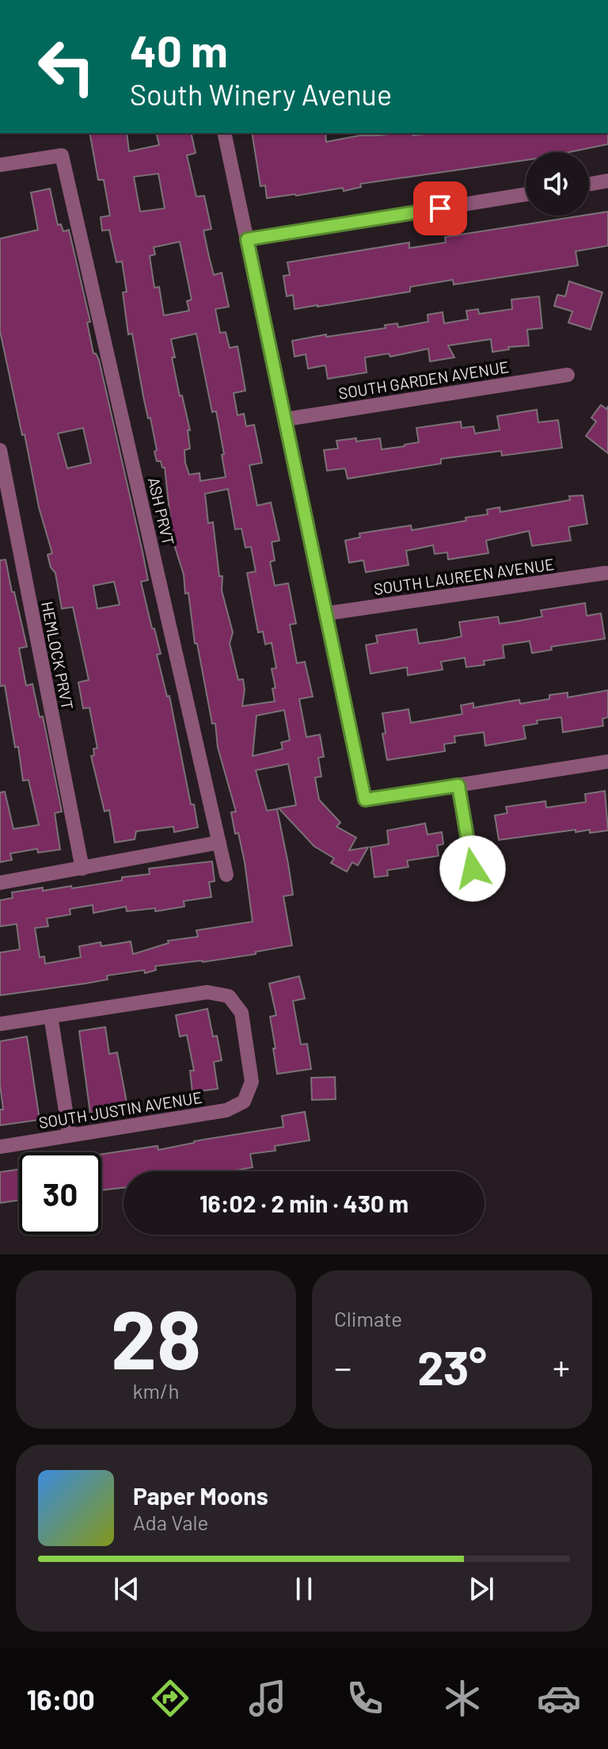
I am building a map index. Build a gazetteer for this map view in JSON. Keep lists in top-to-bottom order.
{
  "streets": {
    "street": [
      "SOUTH GARDEN AVENUE",
      "ASH PRVT",
      "SOUTH LAUREEN AVENUE",
      "HEMLOCK PRVT",
      "SOUTH JUSTIN AVENUE"
    ]
  },
  "page": {
    "turn": ["40 m", "South Winery Avenue"],
    "limit": "30",
    "trip": "16:02 · 2 min · 430 m",
    "tile": [
      ["28", "km/h"],
      "Climate"
    ],
    "heat": ["−", "23°", "+"],
    "song": ["Paper Moons", "Ada Vale"],
    "tabs": "16:00"
  }
}
